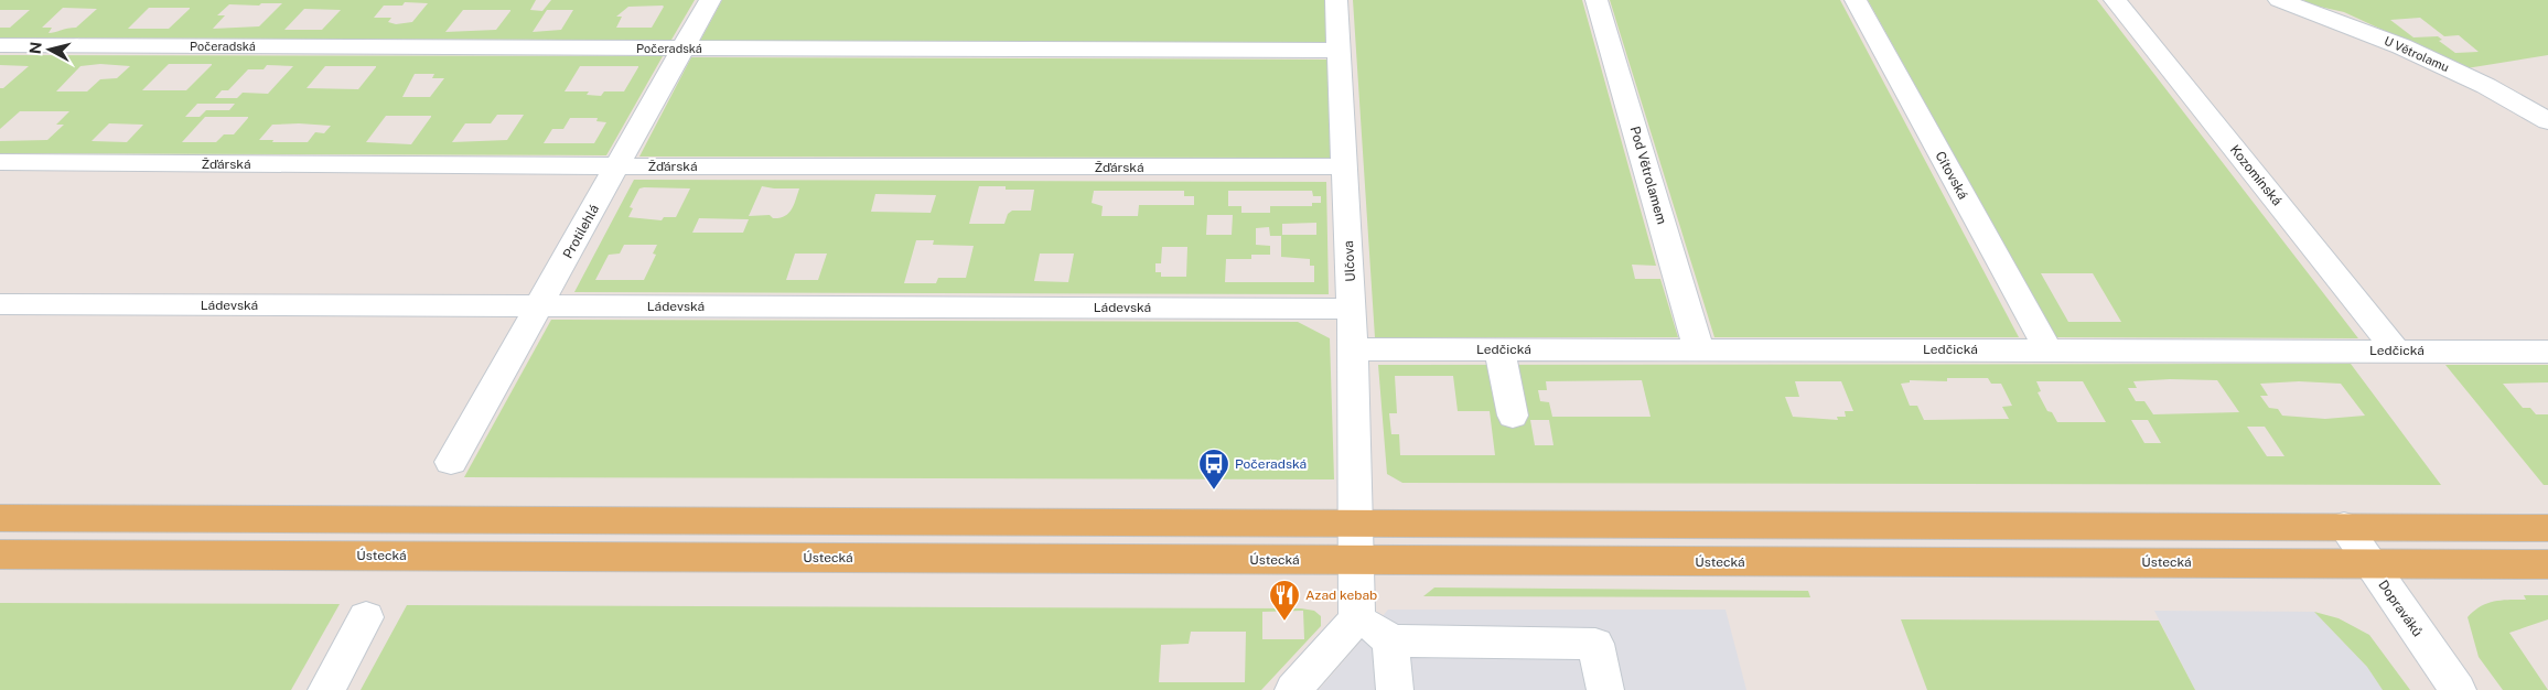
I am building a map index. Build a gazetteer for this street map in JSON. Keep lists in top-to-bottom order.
{
  "streets": {
    "main road": ["Ústecká"],
    "street": [
      "Počeradská",
      "U Větrolamu",
      "Žďárská",
      "Pod Větrolamem",
      "Cítovská",
      "Kozomínská",
      "Protilehlá",
      "Ulčova",
      "Ládevská",
      "Ledčická",
      "Dopraváků"
    ]
  },
  "crossings": [
    ["Počeradská", "Protilehlá"],
    ["Počeradská", "Ulčova"],
    ["Žďárská", "Protilehlá"],
    ["Žďárská", "Ulčova"],
    ["Pod Větrolamem", "Ledčická"],
    ["Cítovská", "Ledčická"],
    ["Kozomínská", "Ledčická"],
    ["Protilehlá", "Ládevská"],
    ["Ulčova", "Ládevská"],
    ["Ulčova", "Ledčická"],
    ["Ulčova", "Ústecká"],
    ["Ústecká", "Dopraváků"]
  ],
  "places": {
    "bus stop": ["Počeradská"],
    "restaurant": ["Azad kebab"]
  },
  "north": "left"
}
